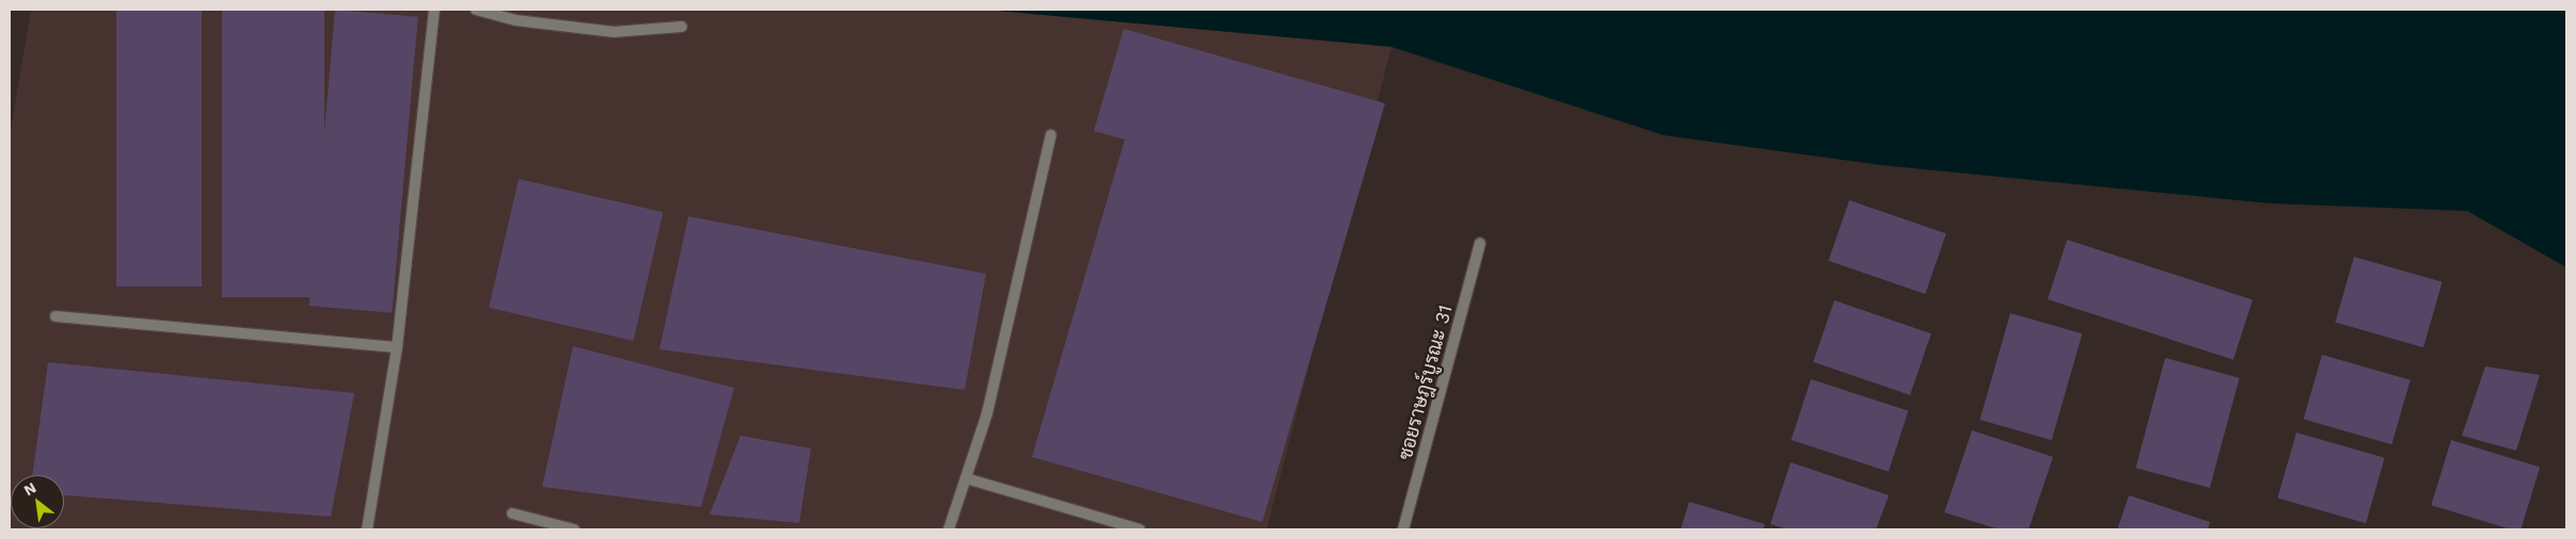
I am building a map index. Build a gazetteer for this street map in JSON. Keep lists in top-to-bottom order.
{
  "streets": {
    "street": ["ซอยราษฎร์บูรณะ 31"]
  },
  "north": "top left"
}
